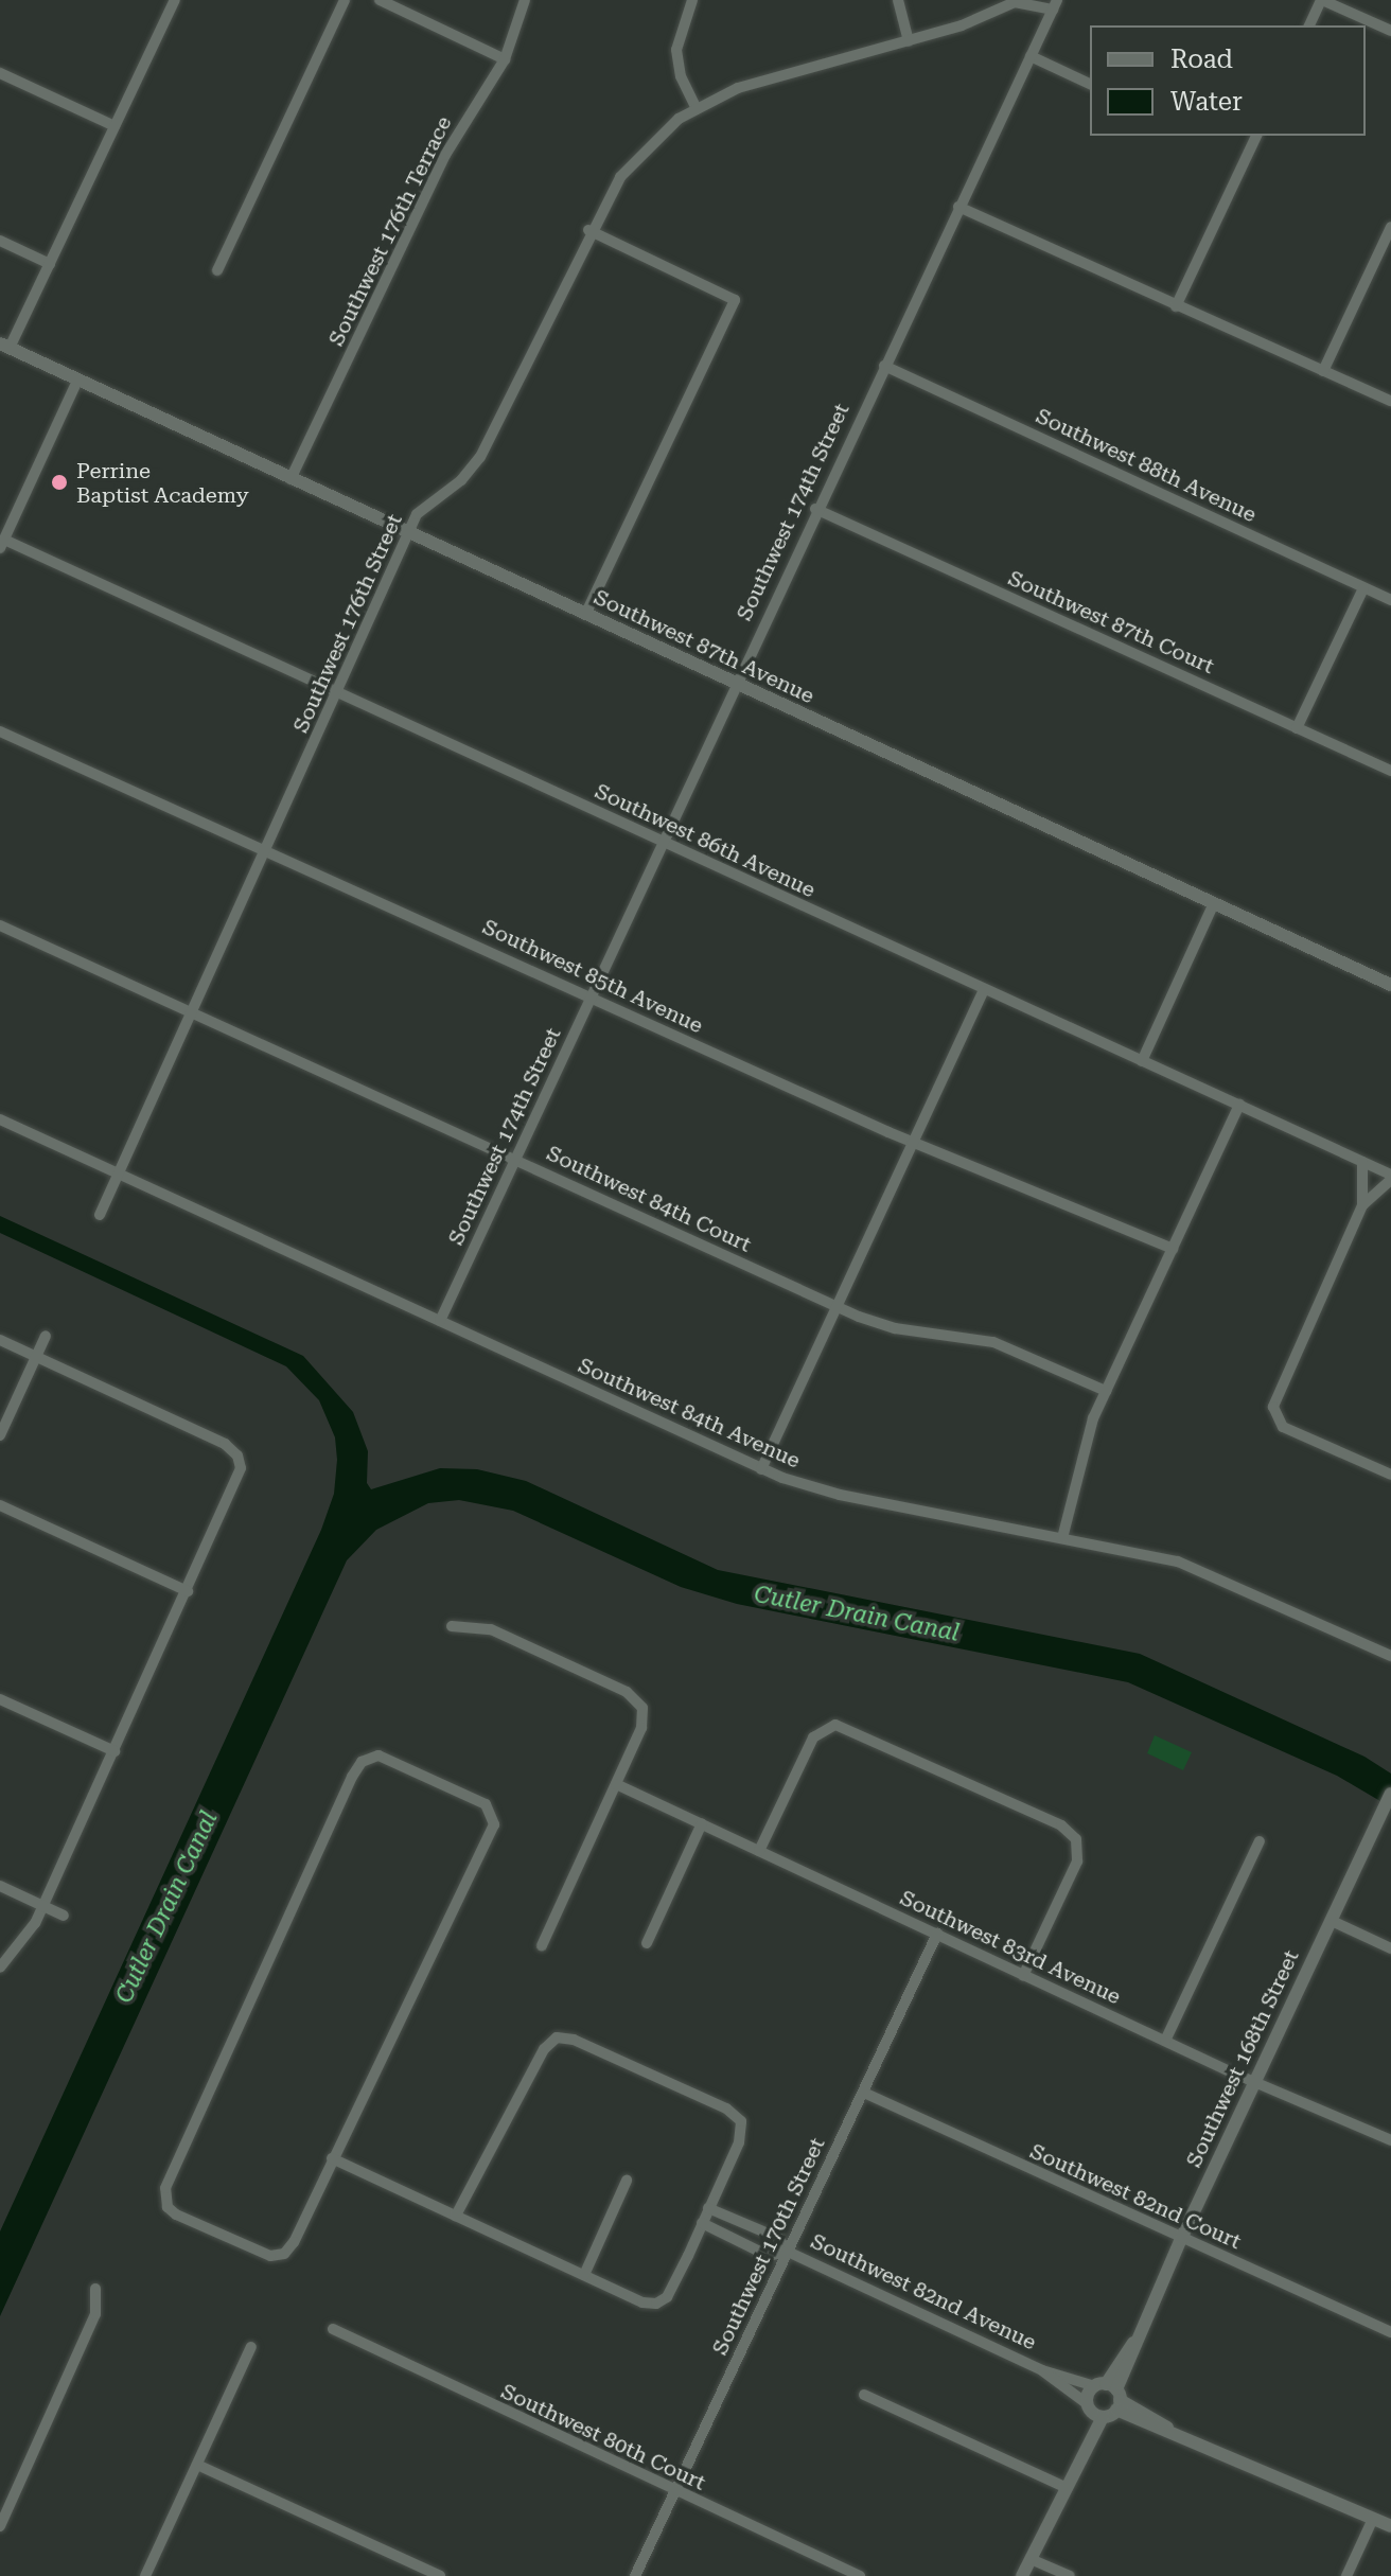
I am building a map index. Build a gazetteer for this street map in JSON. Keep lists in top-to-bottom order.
{
  "streets": {
    "street": [
      "Southwest 176th Terrace",
      "Southwest 88th Avenue",
      "Southwest 174th Street",
      "Southwest 87th Court",
      "Southwest 176th Street",
      "Southwest 87th Avenue",
      "Southwest 86th Avenue",
      "Southwest 85th Avenue",
      "Southwest 84th Court",
      "Southwest 84th Avenue",
      "Southwest 83rd Avenue",
      "Southwest 168th Street",
      "Southwest 82nd Court",
      "Southwest 170th Street",
      "Southwest 82nd Avenue",
      "Southwest 80th Court"
    ]
  },
  "crossings": [
    ["Southwest 176th Terrace", "Southwest 87th Avenue"],
    ["Southwest 88th Avenue", "Southwest 174th Street"],
    ["Southwest 174th Street", "Southwest 87th Court"],
    ["Southwest 174th Street", "Southwest 87th Avenue"],
    ["Southwest 174th Street", "Southwest 86th Avenue"],
    ["Southwest 174th Street", "Southwest 85th Avenue"],
    ["Southwest 174th Street", "Southwest 84th Court"],
    ["Southwest 174th Street", "Southwest 84th Avenue"],
    ["Southwest 176th Street", "Southwest 87th Avenue"],
    ["Southwest 176th Street", "Southwest 86th Avenue"],
    ["Southwest 176th Street", "Southwest 85th Avenue"],
    ["Southwest 176th Street", "Southwest 84th Court"],
    ["Southwest 176th Street", "Southwest 84th Avenue"],
    ["Southwest 83rd Avenue", "Southwest 168th Street"],
    ["Southwest 83rd Avenue", "Southwest 170th Street"],
    ["Southwest 168th Street", "Southwest 82nd Court"],
    ["Southwest 168th Street", "Southwest 82nd Avenue"],
    ["Southwest 82nd Court", "Southwest 170th Street"],
    ["Southwest 170th Street", "Southwest 82nd Avenue"],
    ["Southwest 170th Street", "Southwest 80th Court"]
  ],
  "water": ["Cutler Drain Canal"],
  "places": ["Perrine Baptist Academy"],
  "legend": ["Road", "Water"]
}
